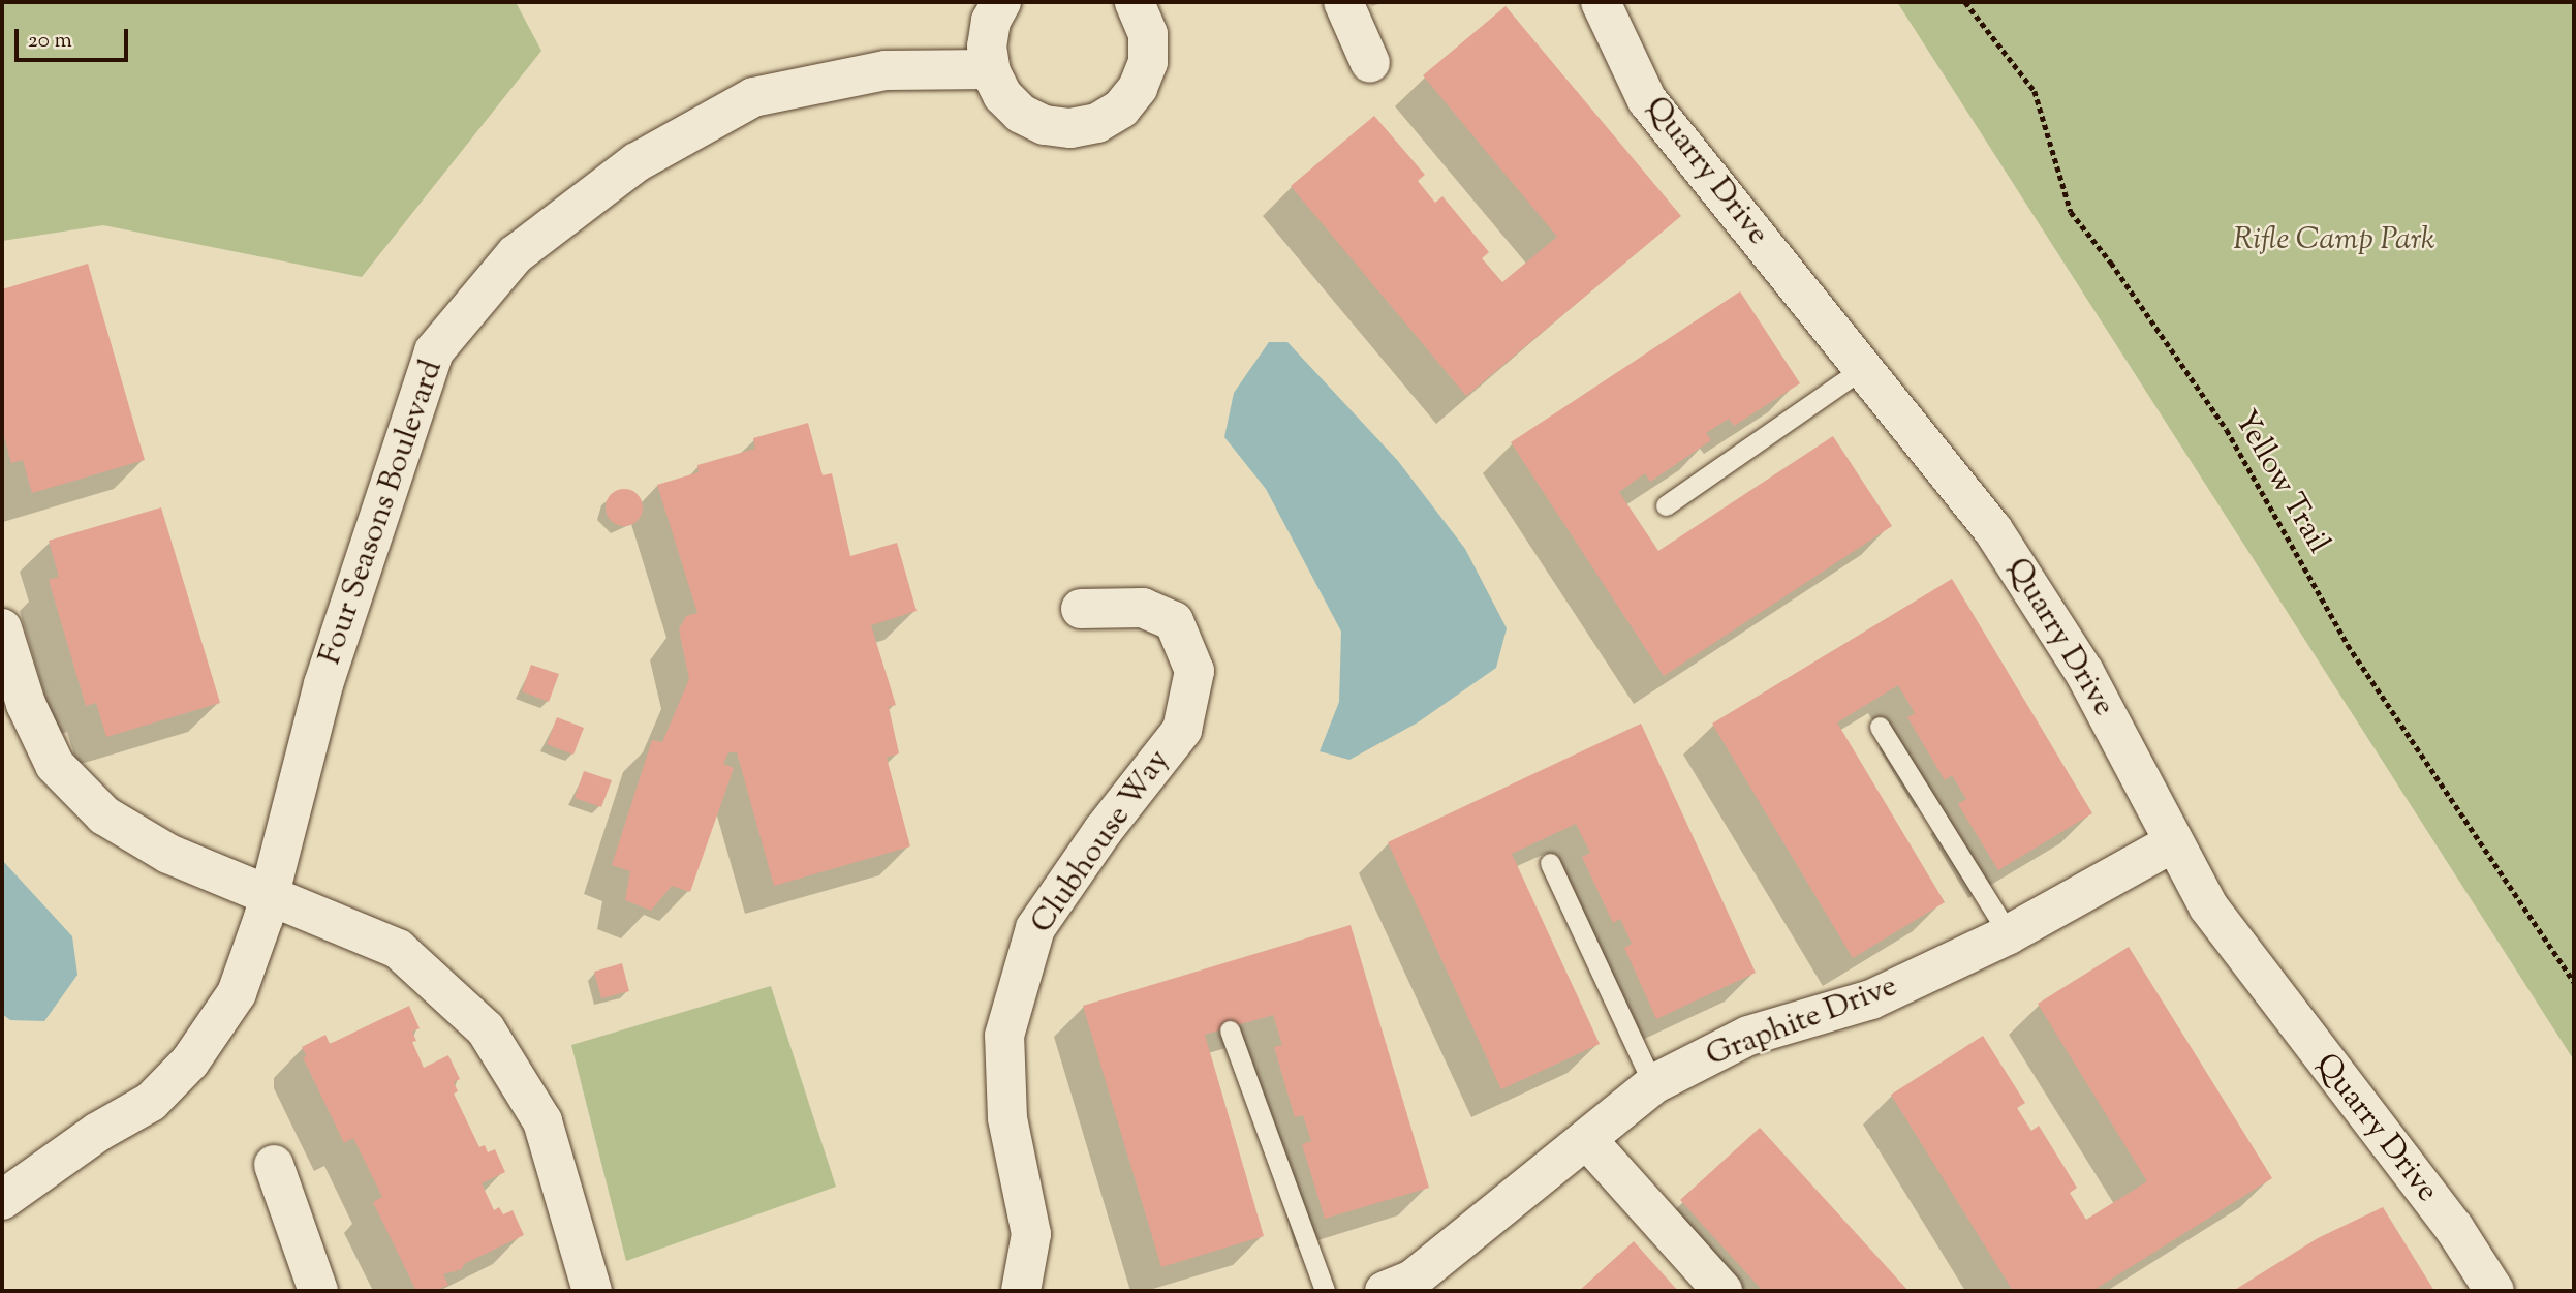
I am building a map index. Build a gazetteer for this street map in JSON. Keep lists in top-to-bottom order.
{
  "streets": {
    "street": [
      "Quarry Drive",
      "Four Seasons Boulevard",
      "Clubhouse Way",
      "Graphite Drive"
    ],
    "path": ["Yellow Trail"]
  },
  "crossings": [
    ["Quarry Drive", "Graphite Drive"]
  ],
  "parks": ["Rifle Camp Park"],
  "scale_bar": "20 m"
}
